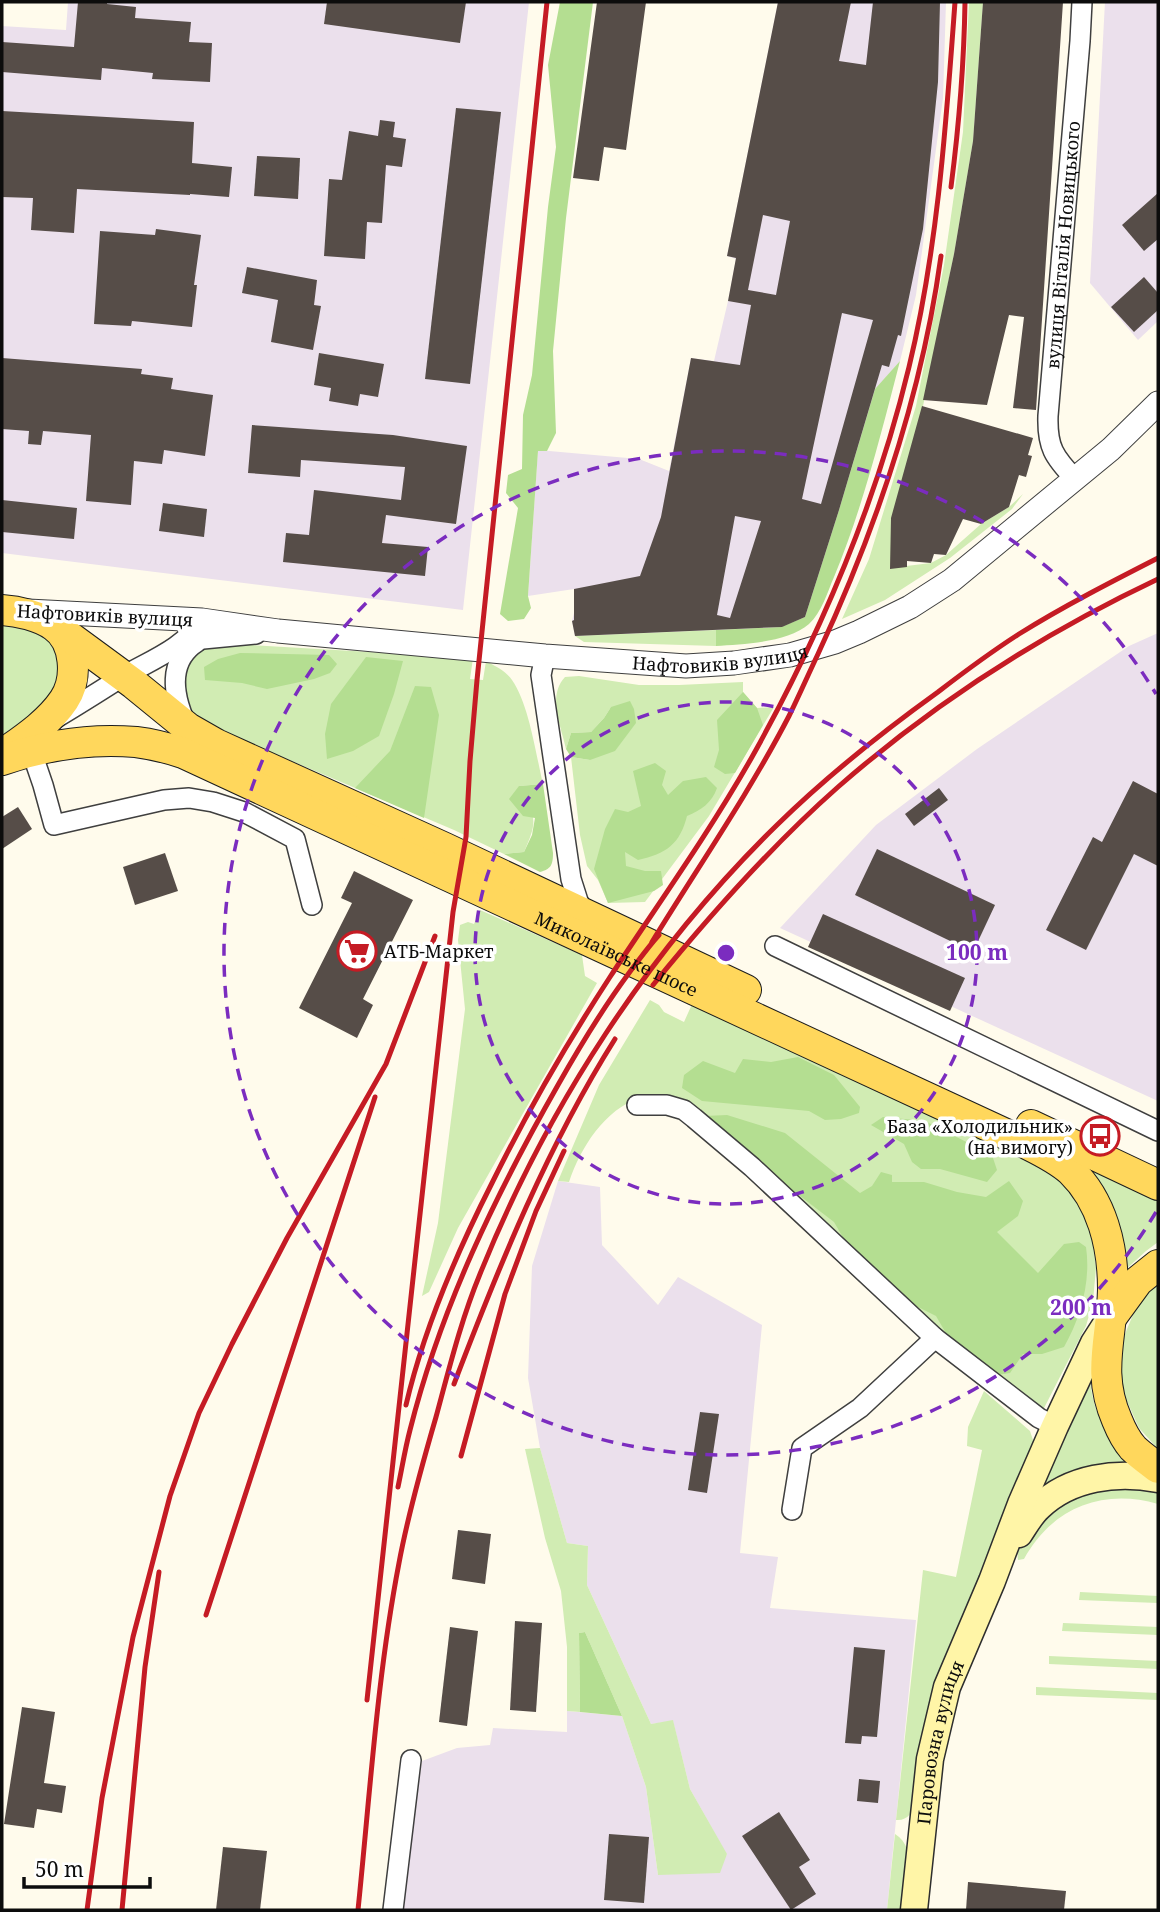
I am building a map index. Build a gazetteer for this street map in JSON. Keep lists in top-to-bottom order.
{
  "streets": {
    "main road": ["Миколаївське шосе", "Паровозна вулиця"],
    "street": ["вулиця Віталія Новицького", "Нафтовиків вулиця"]
  },
  "crossings": [
    ["вулиця Віталія Новицького", "Нафтовиків вулиця"],
    ["Нафтовиків вулиця", "Миколаївське шосе"],
    ["Миколаївське шосе", "Паровозна вулиця"]
  ],
  "places": {
    "supermarket": ["АТБ-Маркет"],
    "bus stop": ["База «Холодильник» (на вимогу)"]
  },
  "scale_bar": "50 m",
  "rings": ["100 m", "200 m"]
}
